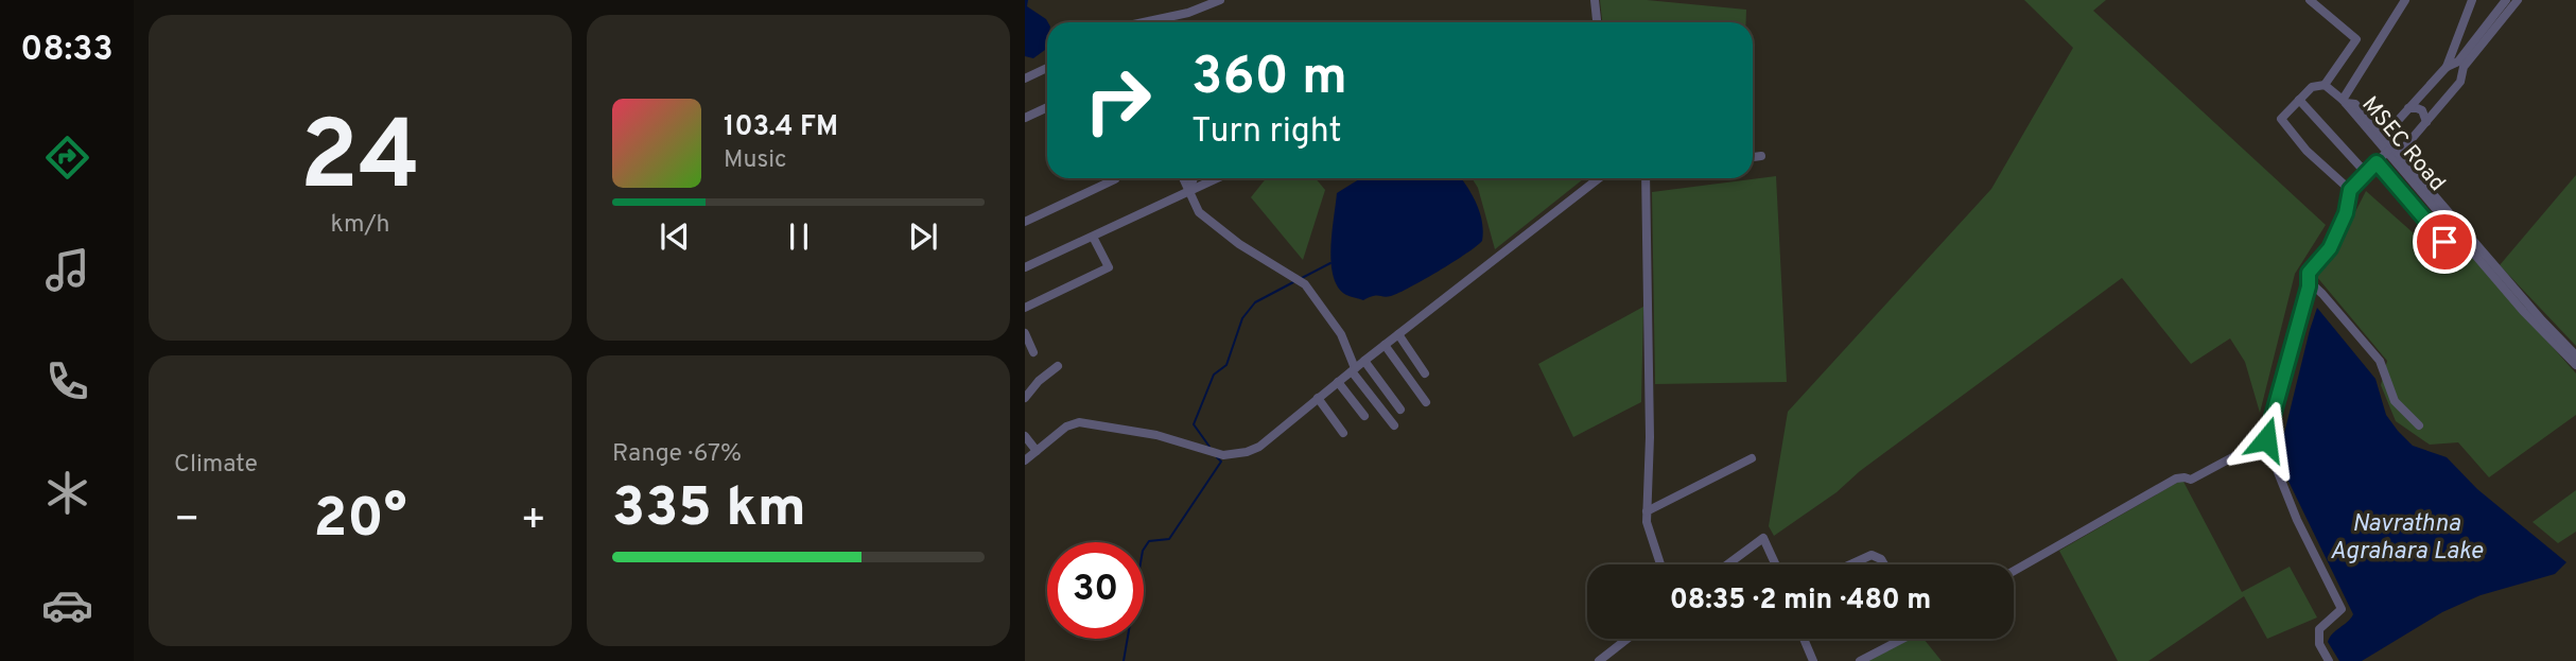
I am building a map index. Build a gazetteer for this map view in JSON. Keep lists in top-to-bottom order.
{
  "streets": {
    "street": ["MSEC Road"]
  },
  "water": ["Navrathna Agrahara Lake"],
  "page": {
    "tabs": "08:33",
    "tile": [
      ["24", "km/h"],
      "Climate",
      ["Range · 67%", "335 km"]
    ],
    "turn": ["360 m", "Turn right"],
    "song": ["103.4 FM", "Music"],
    "heat": ["−", "20°", "+"],
    "limit": "30",
    "trip": "08:35 · 2 min · 480 m"
  }
}
